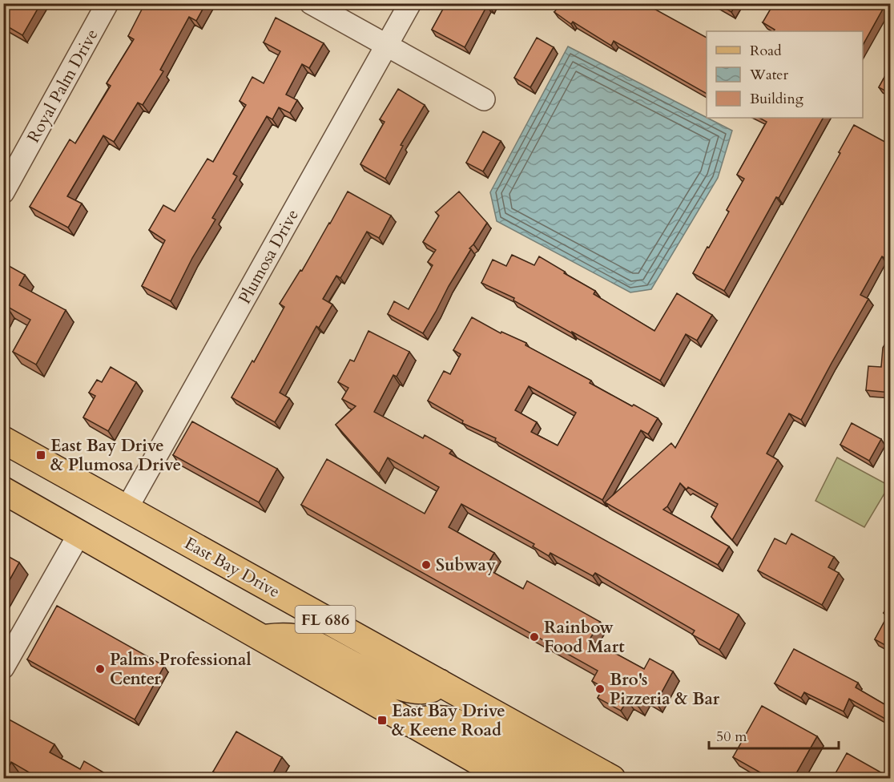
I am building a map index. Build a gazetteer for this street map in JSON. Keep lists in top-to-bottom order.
{
  "streets": {
    "main road": ["East Bay Drive", "FL 686"],
    "street": ["Royal Palm Drive", "Plumosa Drive"]
  },
  "crossings": [
    ["Plumosa Drive", "East Bay Drive"]
  ],
  "places": {
    "transit": ["East Bay Drive & Plumosa Drive", "East Bay Drive & Keene Road"],
    "other": [
      "Subway",
      "Rainbow Food Mart",
      "Palms Professional Center",
      "Bro's Pizzeria & Bar"
    ]
  },
  "legend": ["Road", "Water", "Building"],
  "scale_bar": "50 m"
}
